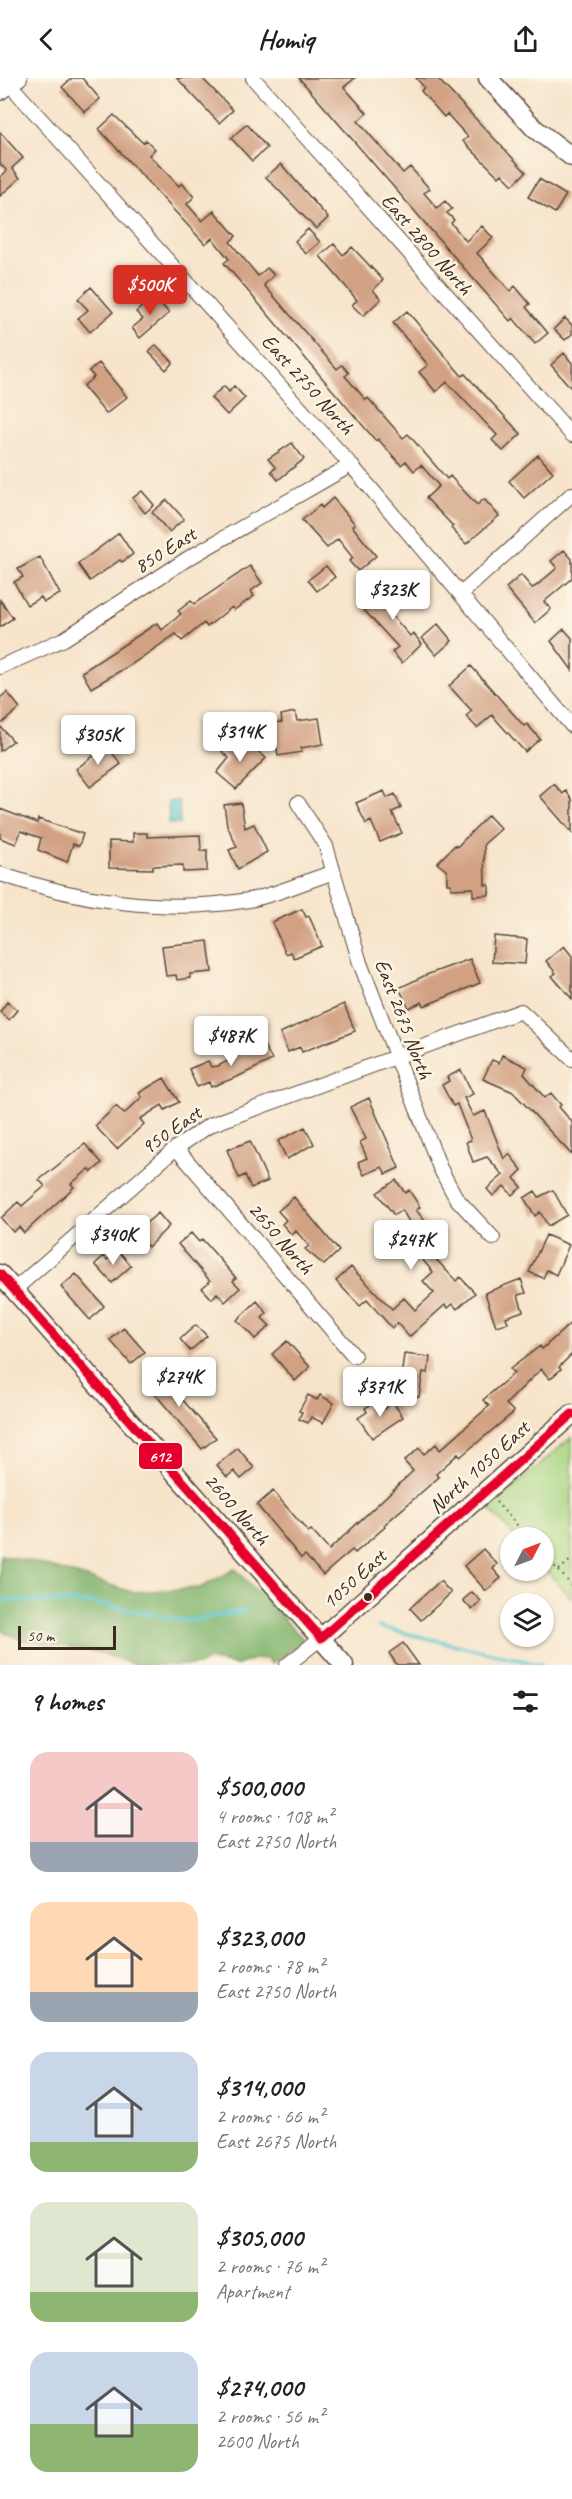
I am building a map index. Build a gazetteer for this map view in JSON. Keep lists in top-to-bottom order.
{
  "streets": {
    "main road": ["North 1050 East", "2600 North", "1050 East"],
    "street": [
      "East 2800 North",
      "East 2750 North",
      "850 East",
      "East 2675 North",
      "950 East",
      "2650 North"
    ]
  },
  "crossings": [
    ["East 2750 North", "850 East"],
    ["East 2675 North", "950 East"],
    ["950 East", "2650 North"],
    ["950 East", "2600 North"],
    ["North 1050 East", "1050 East"],
    ["2600 North", "1050 East"]
  ],
  "lines": ["transit line 612"],
  "scale_bar": "50 m",
  "north": "top right",
  "page": {
    "header": "Homiq",
    "price": [
      "$500K",
      "$323K",
      "$314K",
      "$305K",
      "$487K",
      "$340K",
      "$247K",
      "$274K",
      "$371K"
    ],
    "scale": "50 m",
    "heading": "9 homes",
    "list": [
      {
        "name": "$500,000",
        "note": "4 rooms · 108 m² · East 2750 North"
      },
      {
        "name": "$323,000",
        "note": "2 rooms · 78 m² · East 2750 North"
      },
      {
        "name": "$314,000",
        "note": "2 rooms · 66 m² · East 2675 North"
      },
      {
        "name": "$305,000",
        "note": "2 rooms · 76 m² · Apartment"
      },
      {
        "name": "$274,000",
        "note": "2 rooms · 56 m² · 2600 North"
      }
    ]
  }
}
